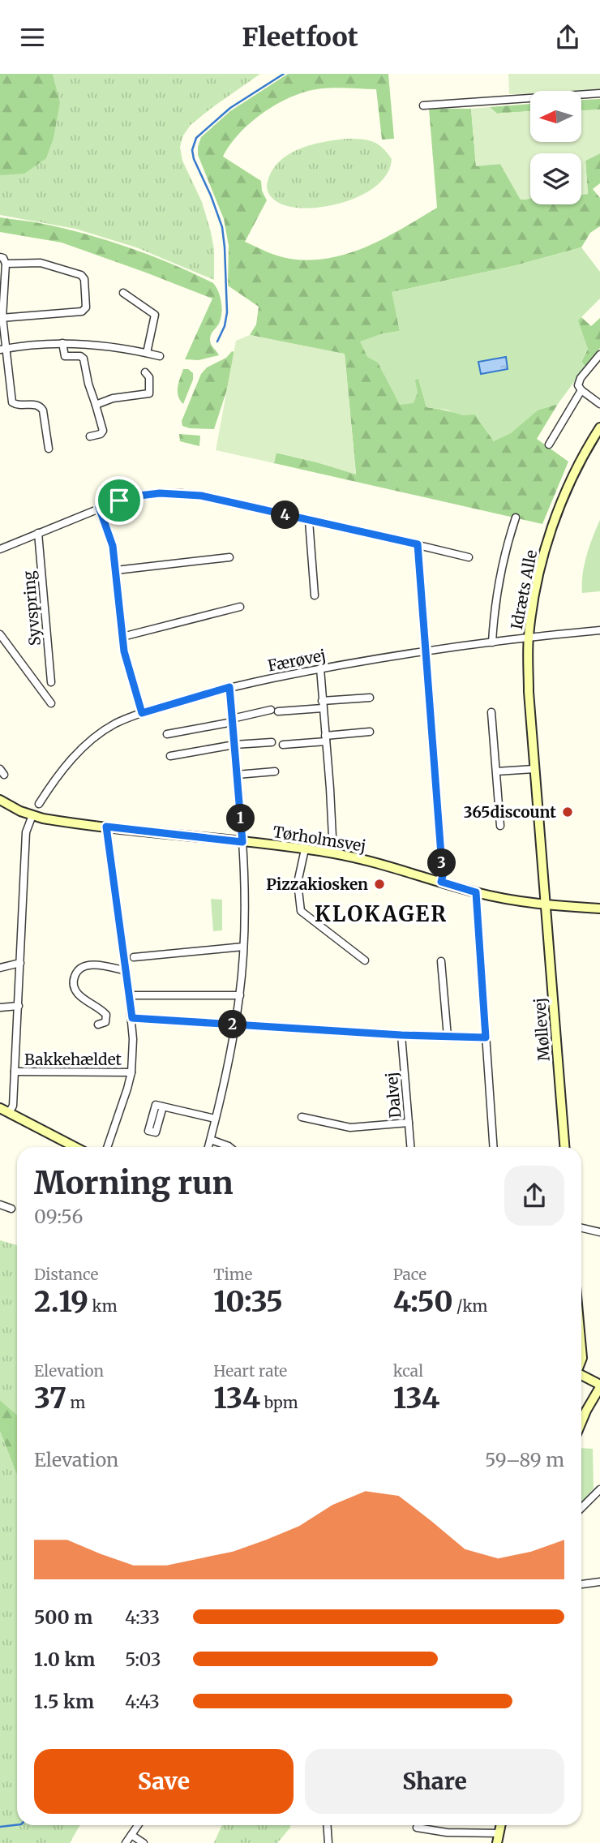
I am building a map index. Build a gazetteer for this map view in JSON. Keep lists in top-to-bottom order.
{
  "streets": {
    "street": [
      "Idræts Alle",
      "Syvspring",
      "Færøvej",
      "Tørholmsvej",
      "Møllevej",
      "Bakkehældet",
      "Dalvej"
    ]
  },
  "crossings": [
    ["Idræts Alle", "Færøvej"],
    ["Idræts Alle", "Tørholmsvej"],
    ["Idræts Alle", "Møllevej"],
    ["Tørholmsvej", "Møllevej"]
  ],
  "districts": ["KLOKAGER"],
  "places": ["365discount", "Pizzakiosken"],
  "north": "left",
  "page": {
    "header": "Fleetfoot",
    "pins": [
      "4",
      "1",
      "3",
      "2"
    ],
    "heading": ["Morning run", "09:56"],
    "stats": [
      ["Distance", "2.19 km"],
      ["Time", "10:35"],
      ["Pace", "4:50 /km"],
      ["Elevation", "37 m"],
      ["Heart rate", "134 bpm"],
      ["kcal", "134"]
    ],
    "chart": ["Elevation", "59–89 m"],
    "list": [
      {
        "name": "500 m",
        "note": "4:33"
      },
      {
        "name": "1.0 km",
        "note": "5:03"
      },
      {
        "name": "1.5 km",
        "note": "4:43"
      }
    ],
    "buttons": ["Save", "Share"]
  }
}
